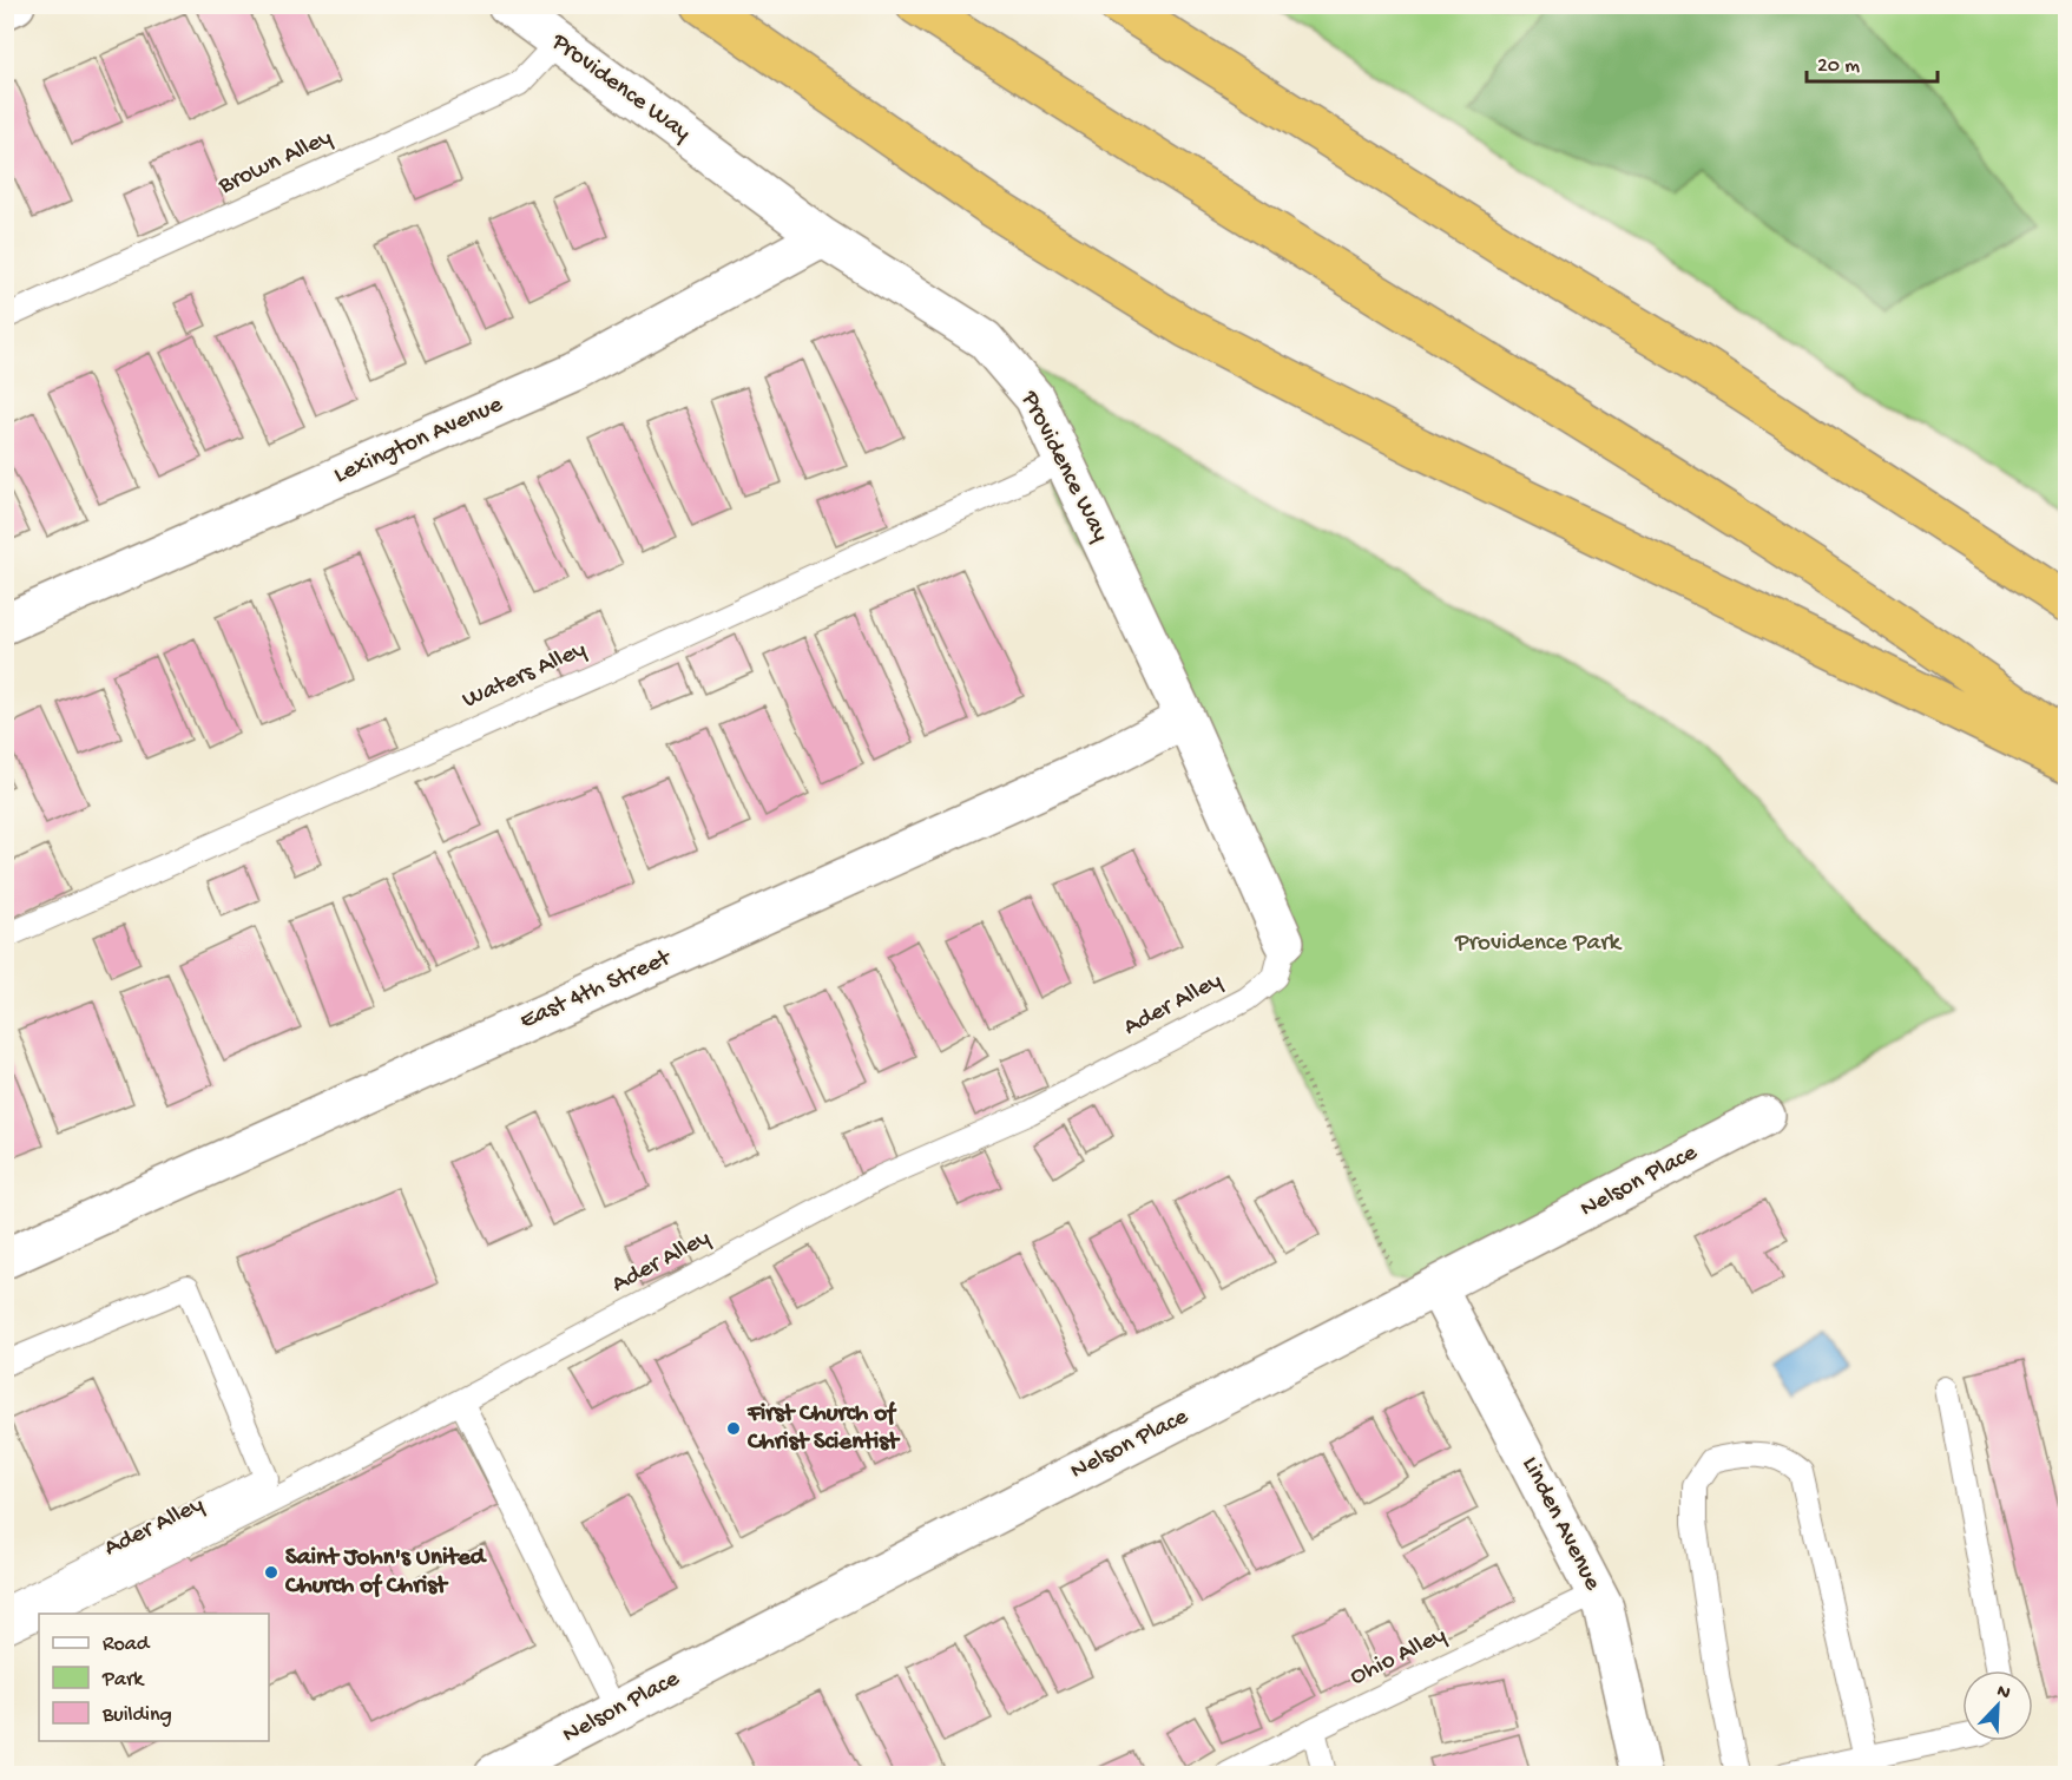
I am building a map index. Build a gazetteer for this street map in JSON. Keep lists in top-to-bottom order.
{
  "streets": {
    "street": [
      "Providence Way",
      "Lexington Avenue",
      "East 4th Street",
      "Nelson Place",
      "Linden Avenue"
    ],
    "lane": [
      "Brown Alley",
      "Waters Alley",
      "Ader Alley",
      "Ohio Alley"
    ]
  },
  "crossings": [
    ["Providence Way", "Brown Alley"],
    ["Providence Way", "Lexington Avenue"],
    ["Providence Way", "Waters Alley"],
    ["Providence Way", "East 4th Street"],
    ["Nelson Place", "Linden Avenue"],
    ["Linden Avenue", "Ohio Alley"]
  ],
  "parks": ["Providence Park"],
  "places": ["First Church of Christ Scientist", "Saint John's United Church of Christ"],
  "legend": ["Road", "Park", "Building"],
  "scale_bar": "20 m",
  "north": "top right"
}
